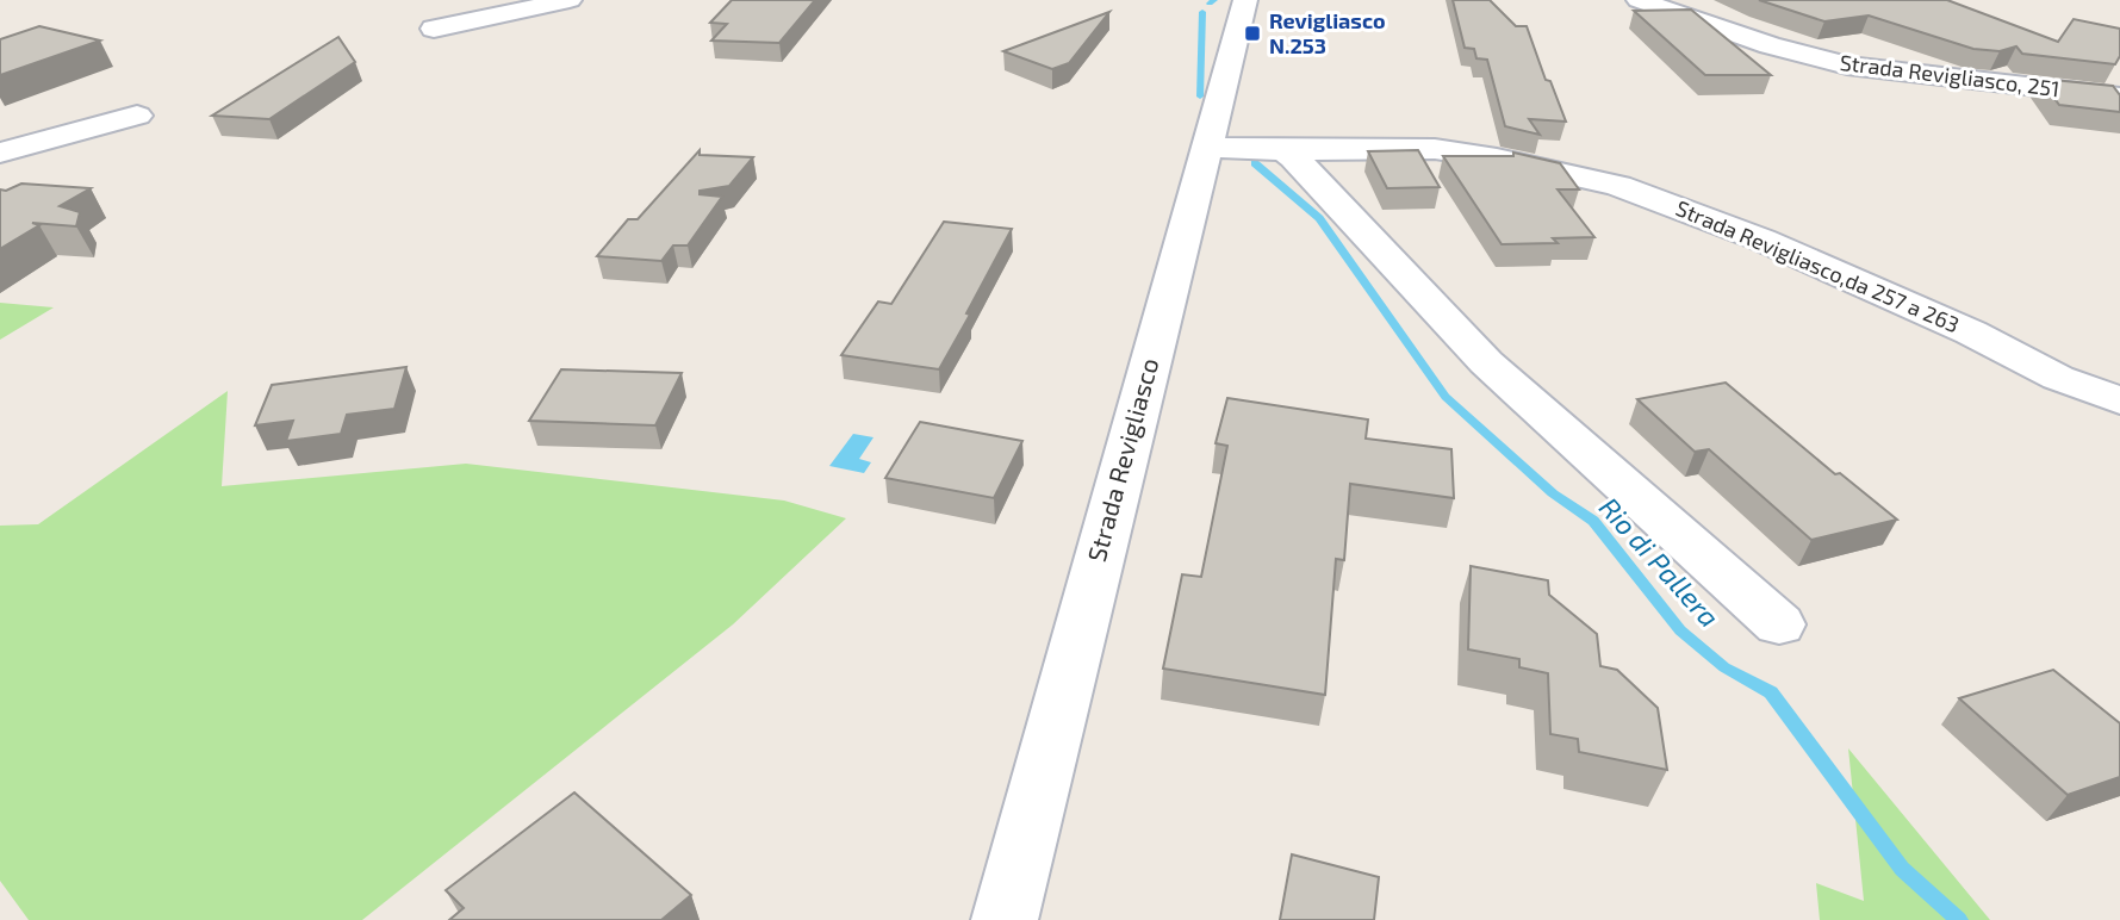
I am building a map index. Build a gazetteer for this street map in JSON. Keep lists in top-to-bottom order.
{
  "streets": {
    "street": ["Strada Revigliasco, 251", "Strada Revigliasco,da 257 a 263", "Strada Revigliasco"]
  },
  "crossings": [
    ["Strada Revigliasco,da 257 a 263", "Strada Revigliasco"]
  ],
  "water": ["Rio di Pallera"],
  "places": {
    "transit": ["Revigliasco N.253"]
  }
}
